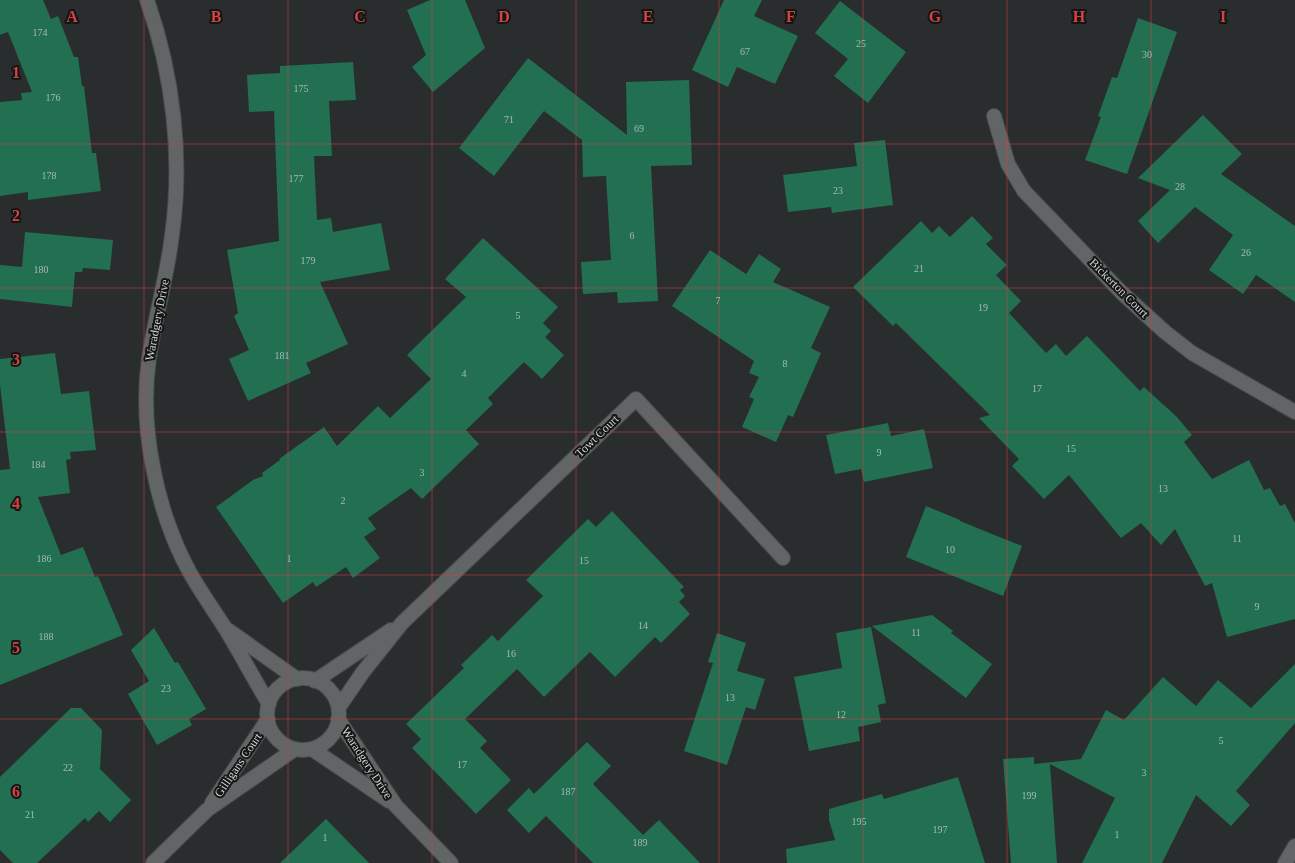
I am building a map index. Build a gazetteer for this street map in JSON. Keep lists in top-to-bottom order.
{
  "streets": {
    "street": [
      "Bickerton Court",
      "Waradgery Drive",
      "Towt Court",
      "Gilligans Court"
    ]
  },
  "crossings": [
    ["Waradgery Drive", "Towt Court"],
    ["Waradgery Drive", "Gilligans Court"],
    ["Towt Court", "Gilligans Court"]
  ],
  "house_numbers": [
    "174",
    "25",
    "67",
    "30",
    "175",
    "176",
    "71",
    "69",
    "178",
    "177",
    "28",
    "23",
    "6",
    "26",
    "179",
    "21",
    "180",
    "7",
    "19",
    "5",
    "181",
    "8",
    "4",
    "17",
    "15",
    "9",
    "184",
    "3",
    "13",
    "2",
    "11",
    "10",
    "186",
    "1",
    "15",
    "9",
    "14",
    "11",
    "188",
    "16",
    "23",
    "13",
    "12",
    "5",
    "17",
    "22",
    "3",
    "187",
    "199",
    "21",
    "195",
    "197",
    "1",
    "1",
    "189"
  ],
  "grid": {
    "columns": [
      "A",
      "B",
      "C",
      "D",
      "E",
      "F",
      "G",
      "H",
      "I"
    ],
    "rows": [
      "1",
      "2",
      "3",
      "4",
      "5",
      "6"
    ]
  }
}
